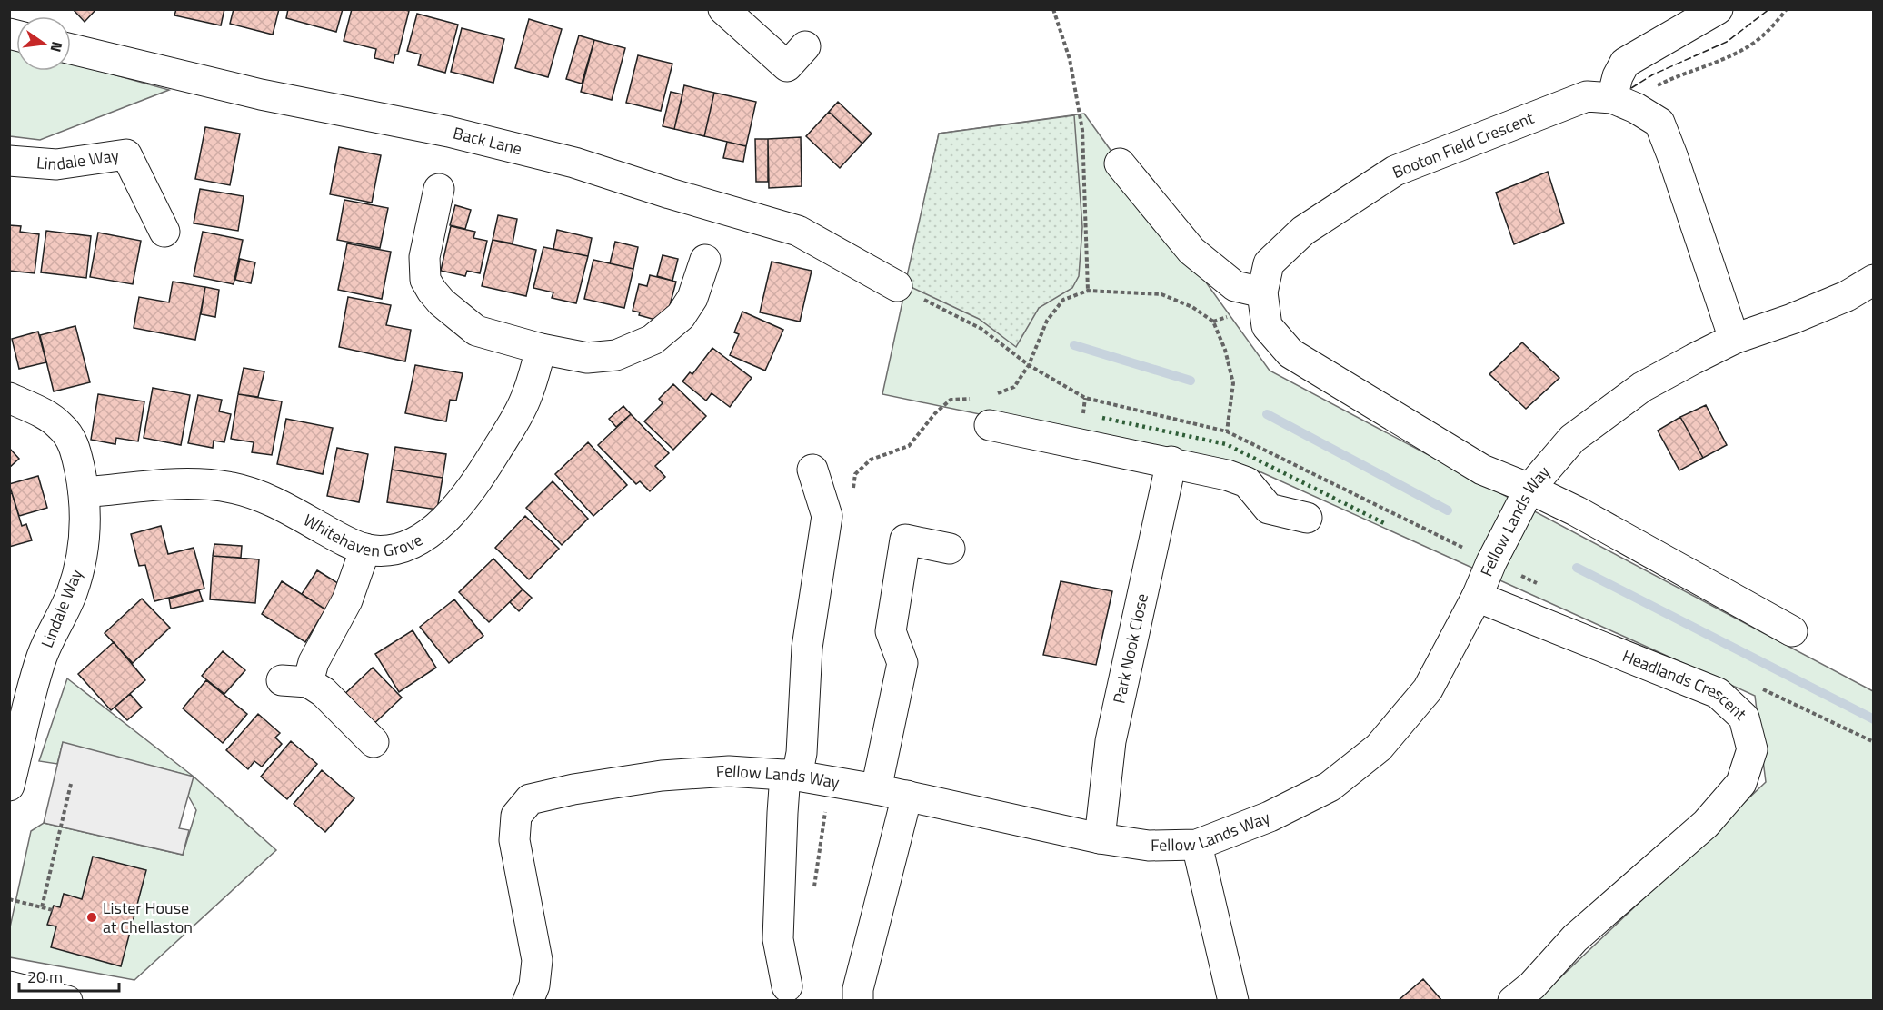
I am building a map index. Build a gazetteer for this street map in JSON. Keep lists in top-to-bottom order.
{
  "streets": {
    "street": [
      "Back Lane",
      "Booton Field Crescent",
      "Lindale Way",
      "Fellow Lands Way",
      "Whitehaven Grove",
      "Park Nook Close",
      "Headlands Crescent"
    ]
  },
  "crossings": [
    ["Booton Field Crescent", "Fellow Lands Way"],
    ["Lindale Way", "Whitehaven Grove"],
    ["Fellow Lands Way", "Park Nook Close"],
    ["Fellow Lands Way", "Headlands Crescent"]
  ],
  "places": ["Lister House at Chellaston"],
  "scale_bar": "20 m",
  "north": "right"
}
